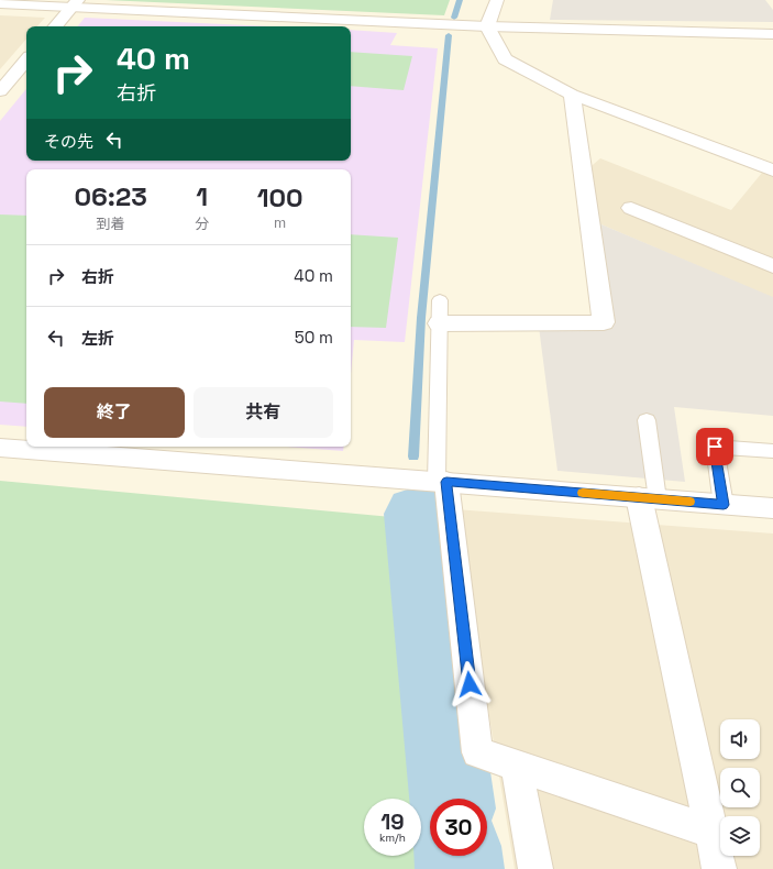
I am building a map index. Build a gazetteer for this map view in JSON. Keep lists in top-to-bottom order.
{
  "page": {
    "turn": ["40 m", "右折"],
    "then": "その先",
    "eta": [
      "06:23",
      "到着",
      "1",
      "分",
      "100",
      "m"
    ],
    "list": [
      {
        "name": "右折",
        "value": "40 m"
      },
      {
        "name": "左折",
        "value": "50 m"
      }
    ],
    "buttons": ["終了", "共有"],
    "speed": "19 km/h",
    "limit": "30"
  }
}
